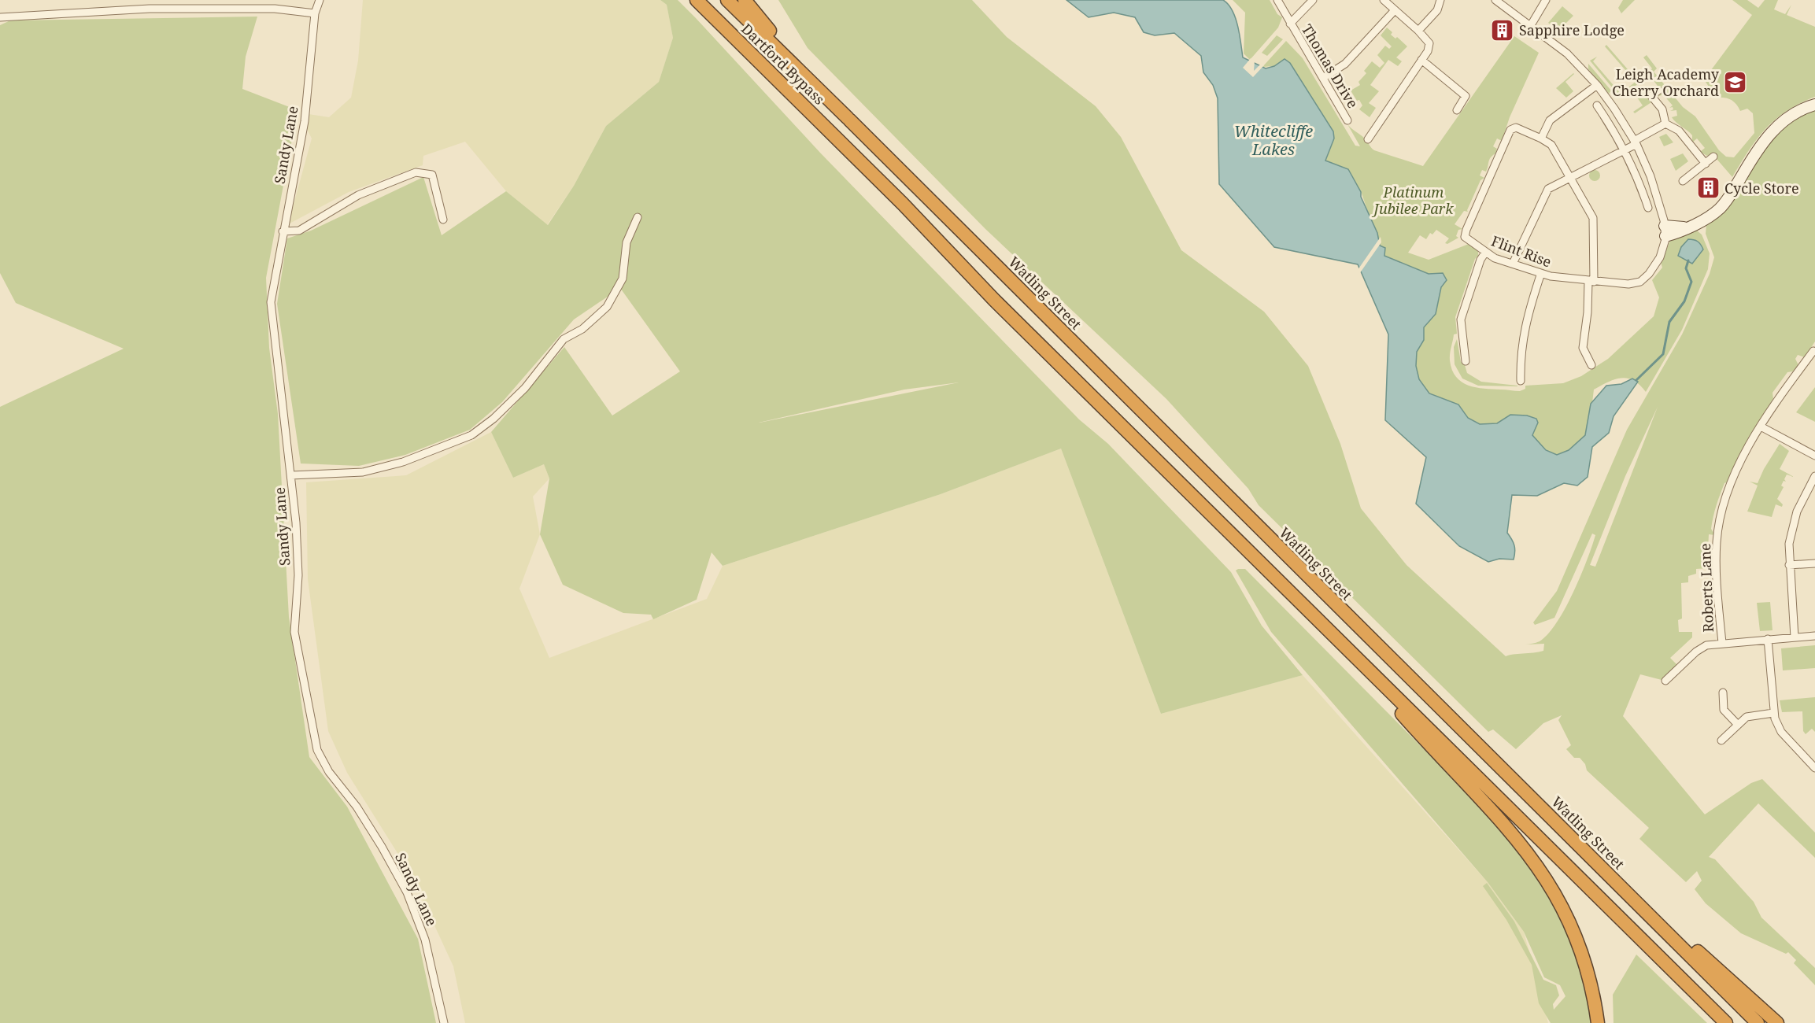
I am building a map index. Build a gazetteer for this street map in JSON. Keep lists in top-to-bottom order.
{
  "streets": {
    "highway": ["Dartford Bypass", "Watling Street"],
    "street": [
      "Thomas Drive",
      "Sandy Lane",
      "Flint Rise",
      "Roberts Lane"
    ]
  },
  "crossings": [
    ["Dartford Bypass", "Watling Street"]
  ],
  "water": ["Whitecliffe Lakes"],
  "parks": ["Platinum Jubilee Park"],
  "places": {
    "building": ["Sapphire Lodge", "Cycle Store"],
    "school or university": ["Leigh Academy Cherry Orchard"]
  }
}
